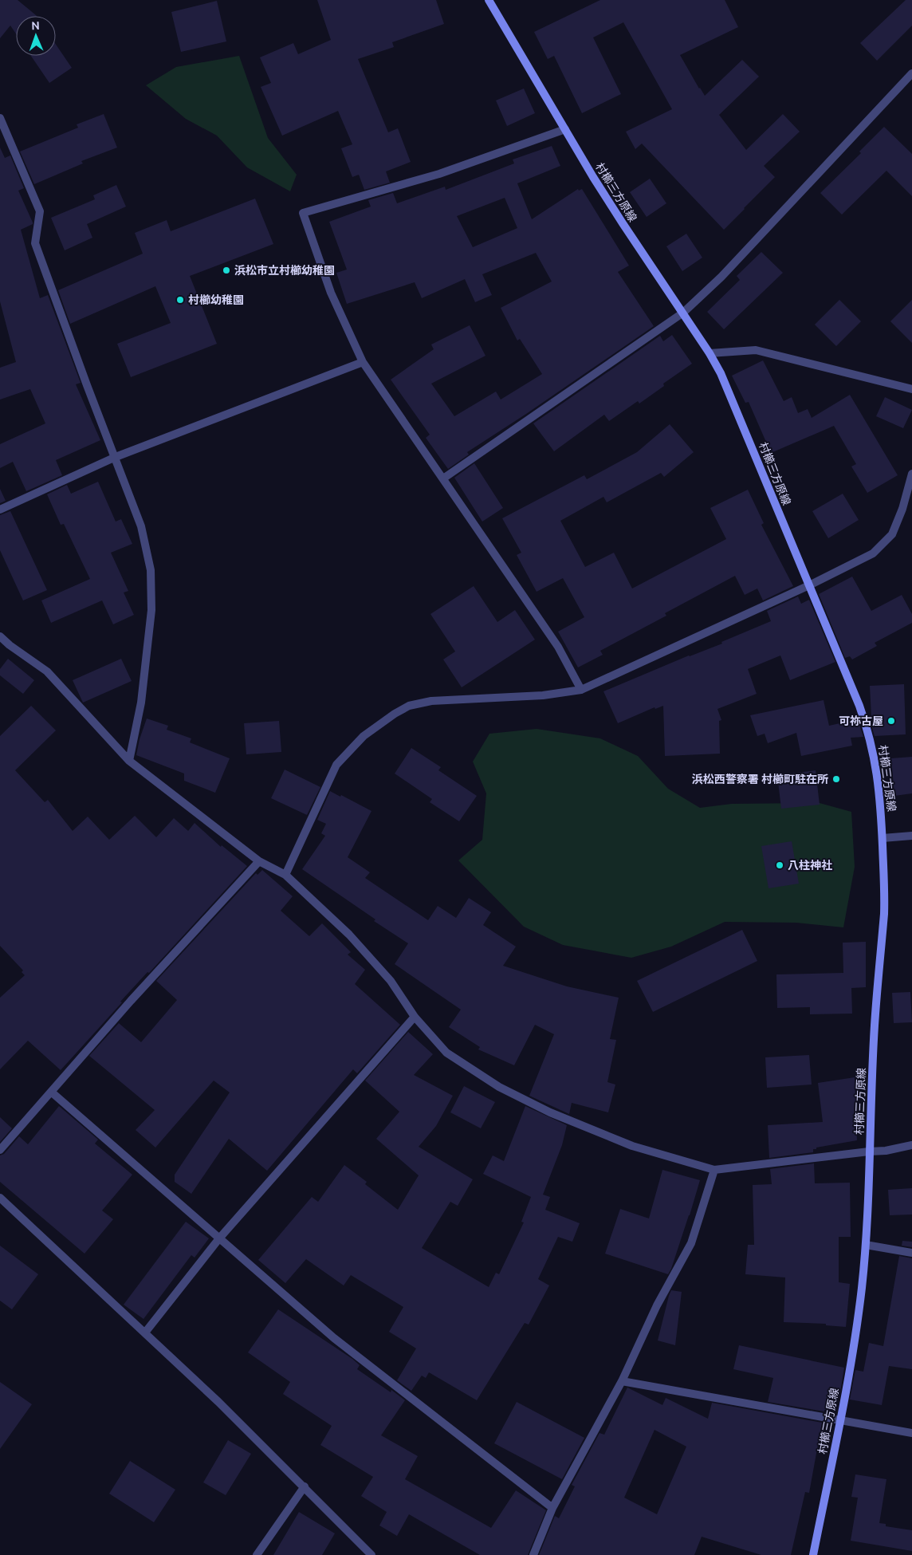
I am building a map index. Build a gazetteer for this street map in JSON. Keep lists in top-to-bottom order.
{
  "streets": {
    "main road": ["村櫛三方原線"]
  },
  "places": [
    "浜松市立村櫛幼稚園",
    "村櫛幼稚園",
    "可祢古屋",
    "浜松西警察署 村櫛町駐在所",
    "八柱神社"
  ],
  "north": "top"
}
